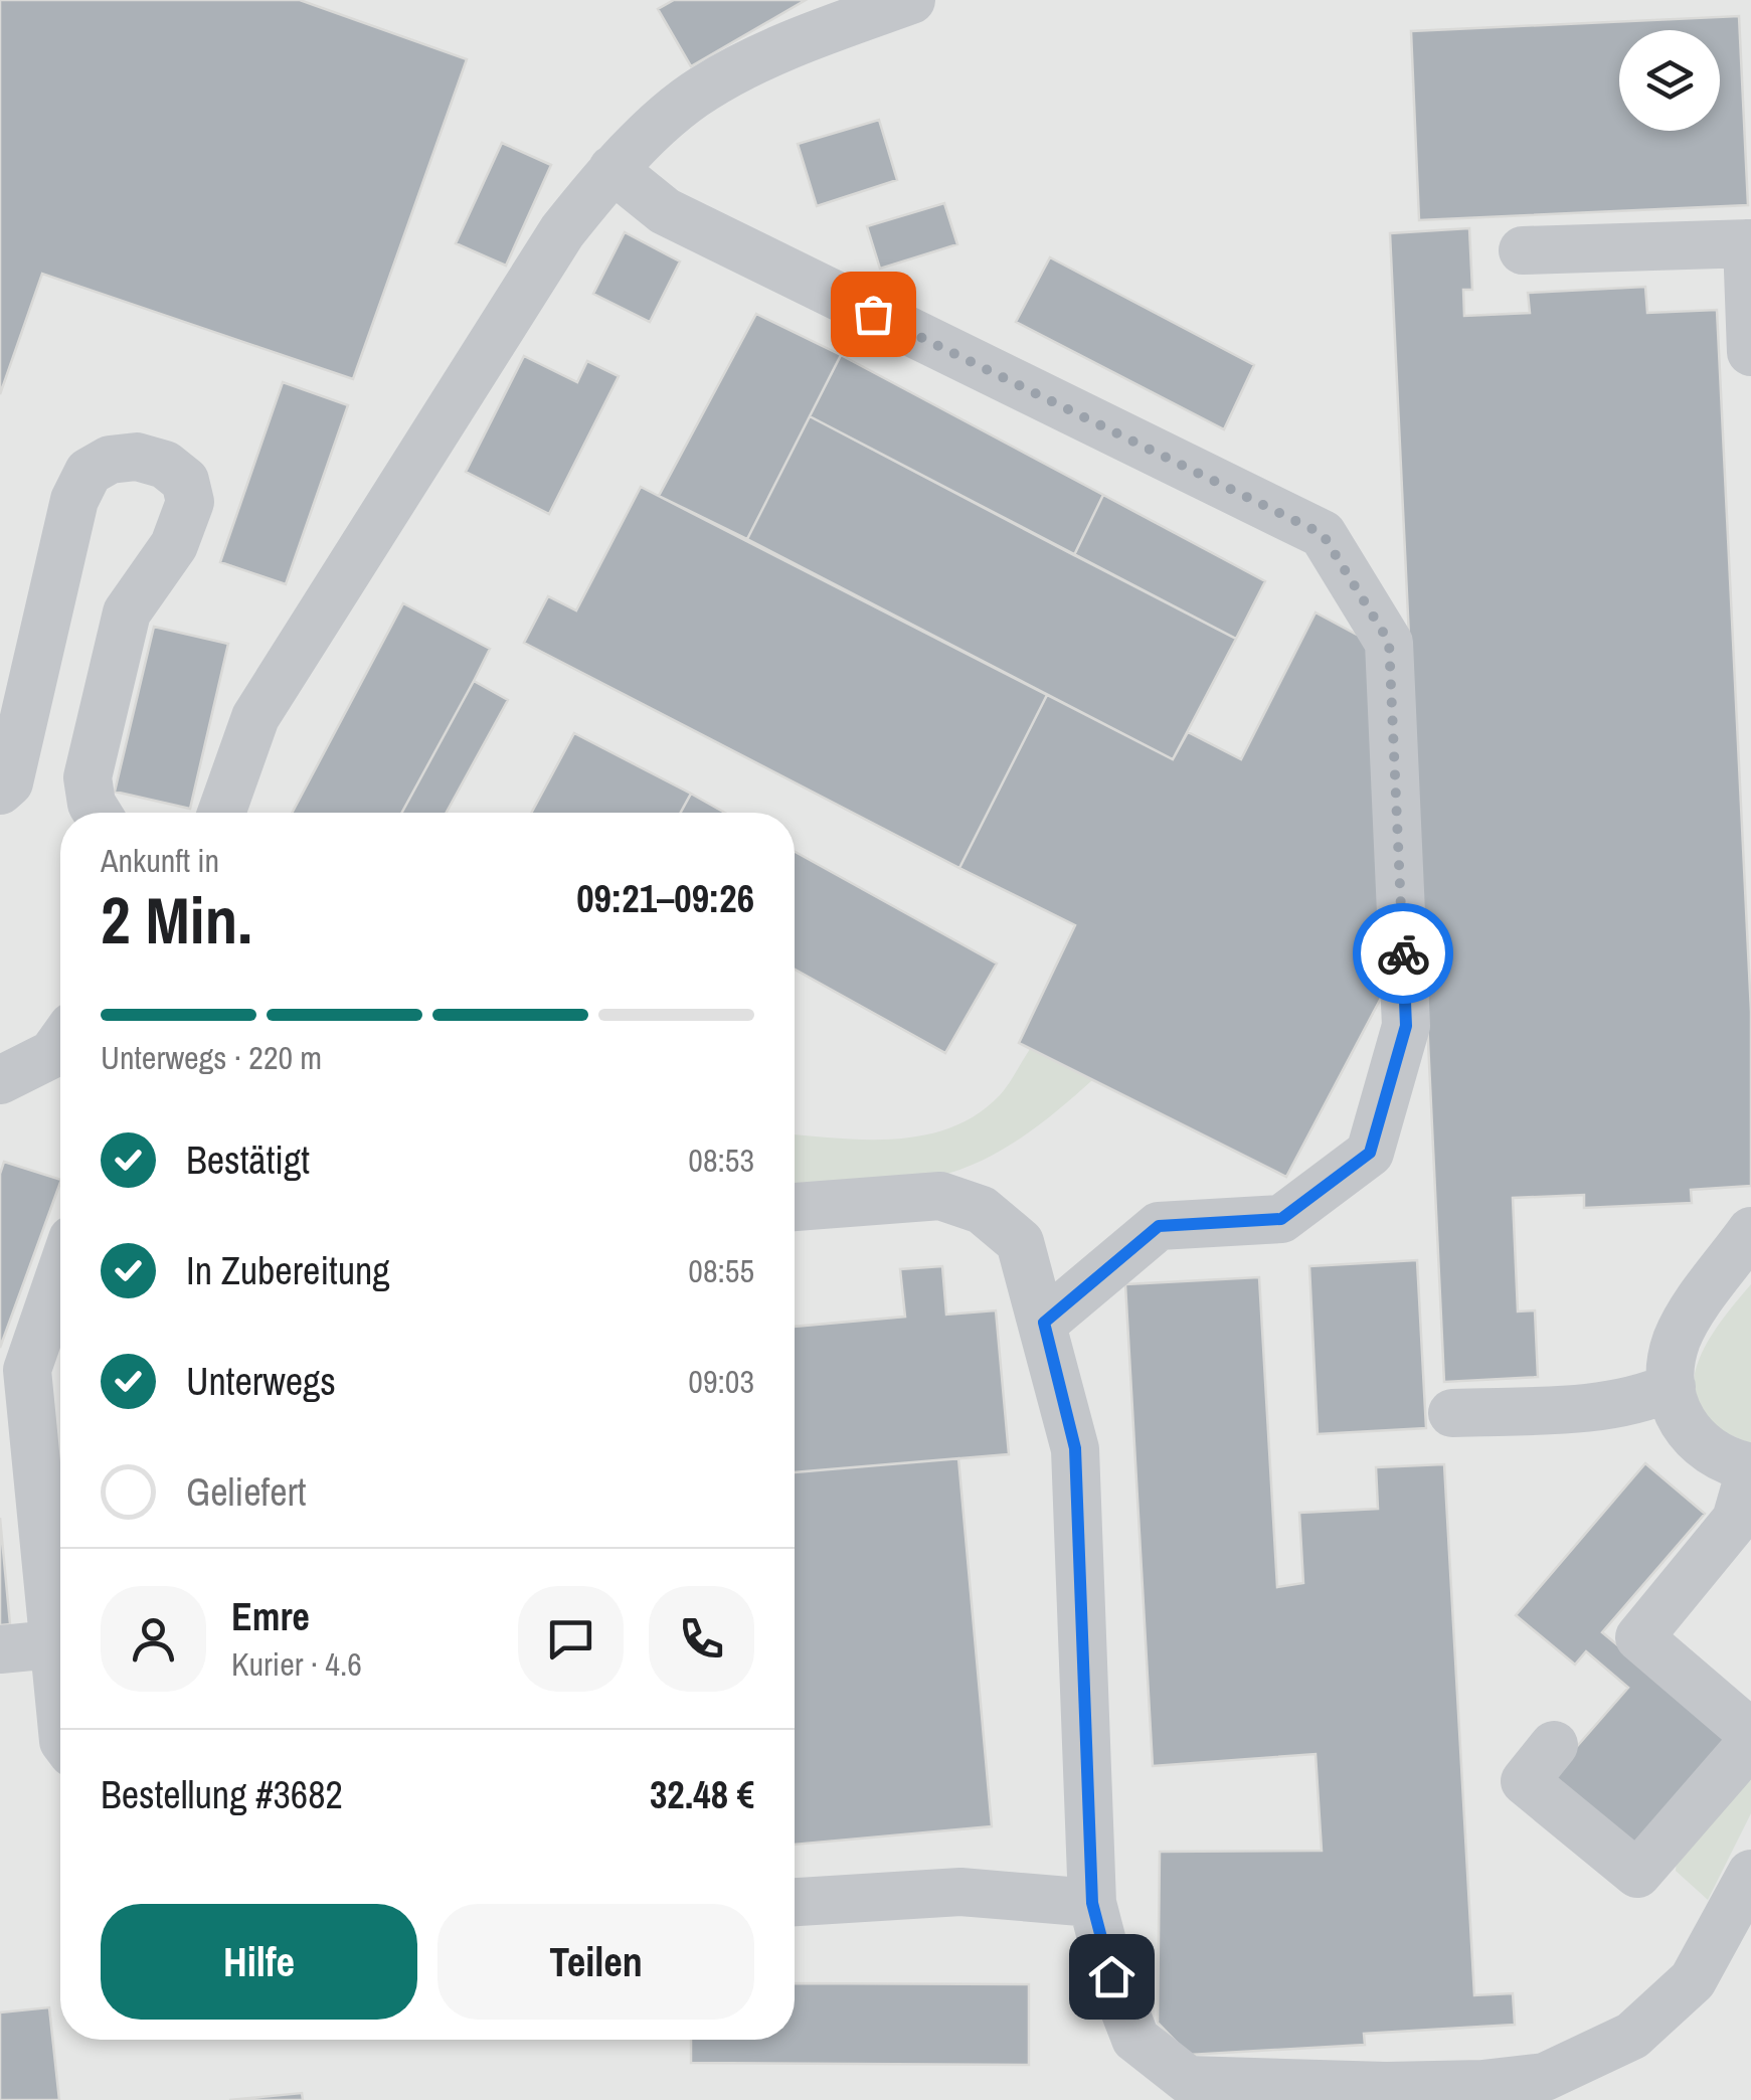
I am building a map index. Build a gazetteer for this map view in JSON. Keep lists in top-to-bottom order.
{
  "page": {
    "heading": ["2 Min.", "Ankunft in", "09:21–09:26"],
    "panel": [
      "Emre",
      "Kurier · 4.6",
      "Bestellung #3682",
      "32.48 €"
    ],
    "bar": "Unterwegs · 220 m",
    "list": [
      ["Bestätigt", "08:53"],
      ["In Zubereitung", "08:55"],
      ["Unterwegs", "09:03"],
      "Geliefert"
    ],
    "buttons": ["Hilfe", "Teilen"]
  }
}
